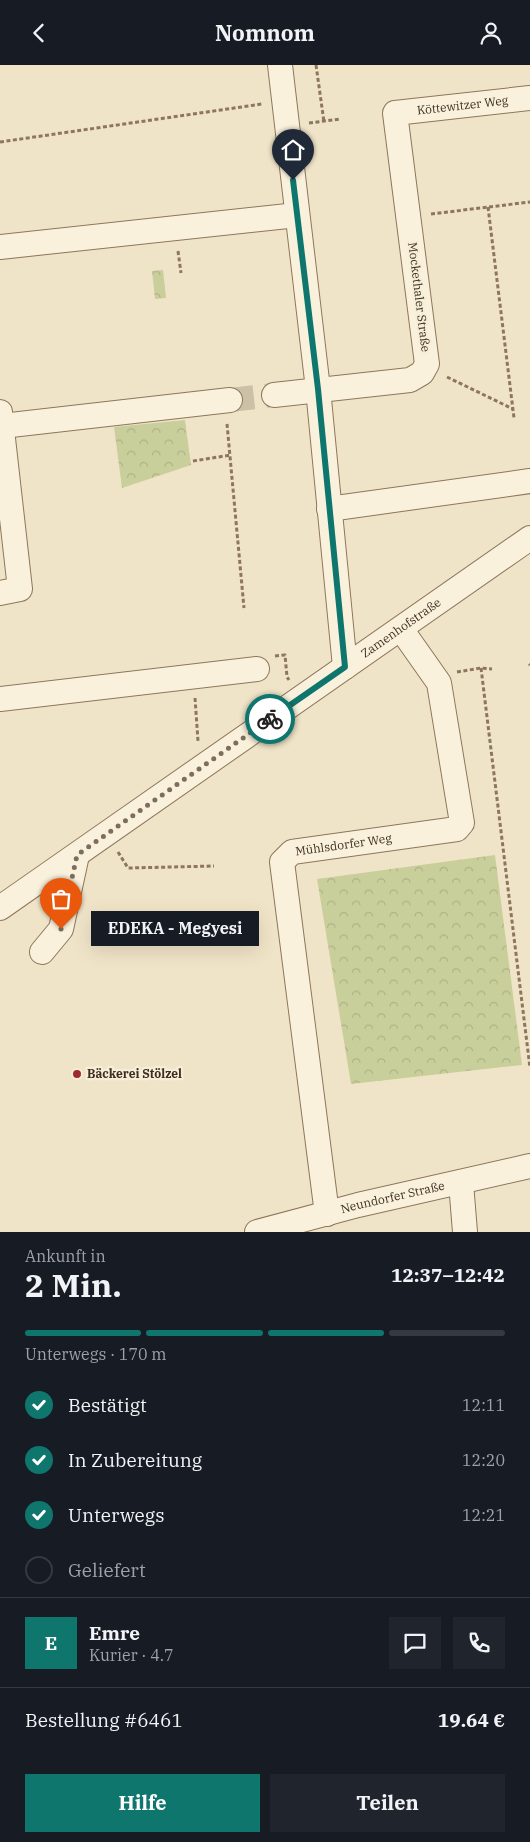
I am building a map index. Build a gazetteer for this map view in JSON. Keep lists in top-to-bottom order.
{
  "streets": {
    "street": [
      "Köttewitzer Weg",
      "Mockethaler Straße",
      "Zamenhofstraße",
      "Mühlsdorfer Weg",
      "Neundorfer Straße"
    ]
  },
  "crossings": [
    ["Köttewitzer Weg", "Mockethaler Straße"],
    ["Zamenhofstraße", "Mühlsdorfer Weg"],
    ["Mühlsdorfer Weg", "Neundorfer Straße"]
  ],
  "places": ["EDEKA - Megyesi", "Bäckerei Stölzel"],
  "page": {
    "header": "Nomnom",
    "bubble": "EDEKA - Megyesi",
    "heading": ["2 Min.", "Ankunft in", "12:37–12:42"],
    "panel": [
      "Emre",
      "Kurier · 4.7",
      "Bestellung #6461",
      "19.64 €"
    ],
    "bar": "Unterwegs · 170 m",
    "list": [
      ["Bestätigt", "12:11"],
      ["In Zubereitung", "12:20"],
      ["Unterwegs", "12:21"],
      "Geliefert"
    ],
    "round": "E",
    "buttons": ["Hilfe", "Teilen"]
  }
}
